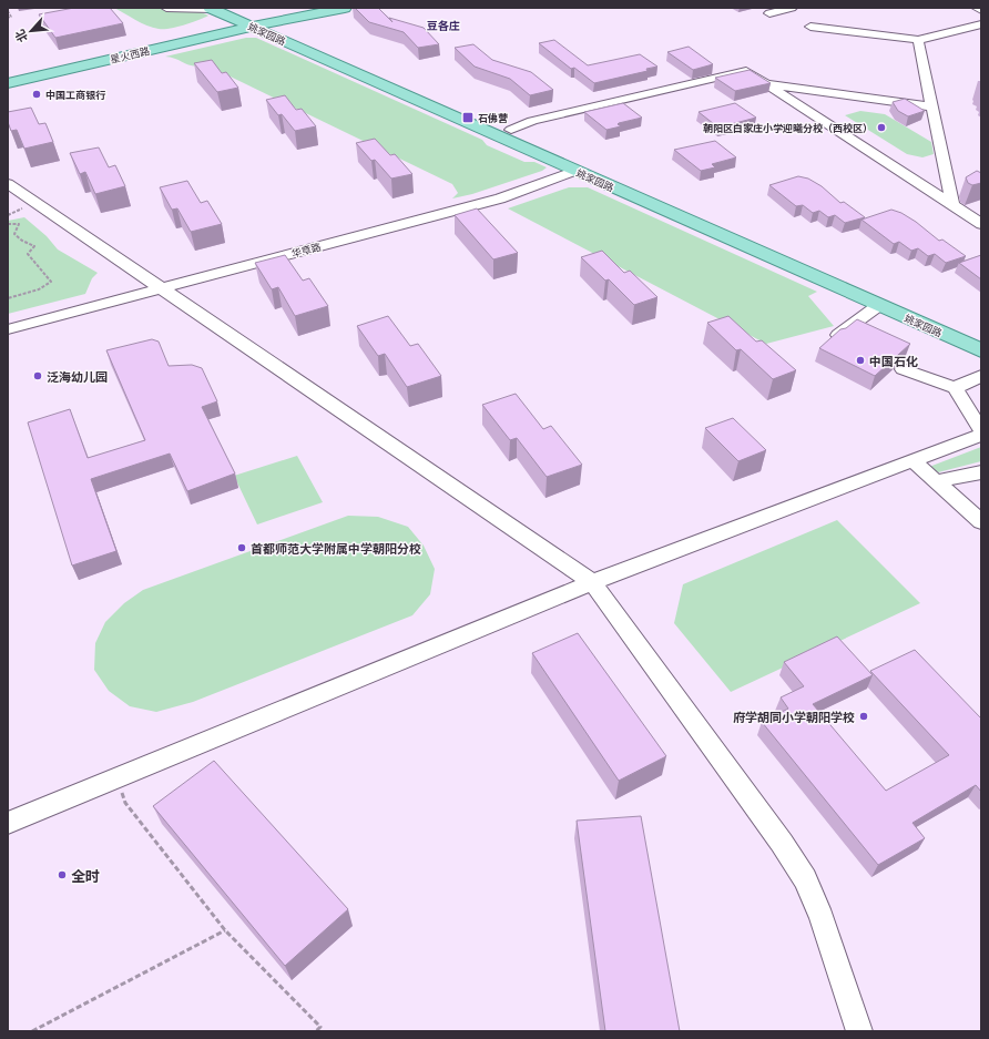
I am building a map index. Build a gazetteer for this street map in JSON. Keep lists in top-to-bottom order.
{
  "streets": {
    "main road": ["姚家园路", "星火西路"],
    "street": ["华章路"]
  },
  "crossings": [
    ["姚家园路", "星火西路"],
    ["姚家园路", "华章路"]
  ],
  "districts": ["豆各庄"],
  "places": {
    "other": [
      "中国工商银行",
      "朝阳区白家庄小学迎曦分校（西校区）",
      "中国石化",
      "泛海幼儿园",
      "首都师范大学附属中学朝阳分校",
      "府学胡同小学朝阳学校",
      "全时"
    ],
    "transit": ["石佛营"]
  },
  "north": "bottom left"
}
